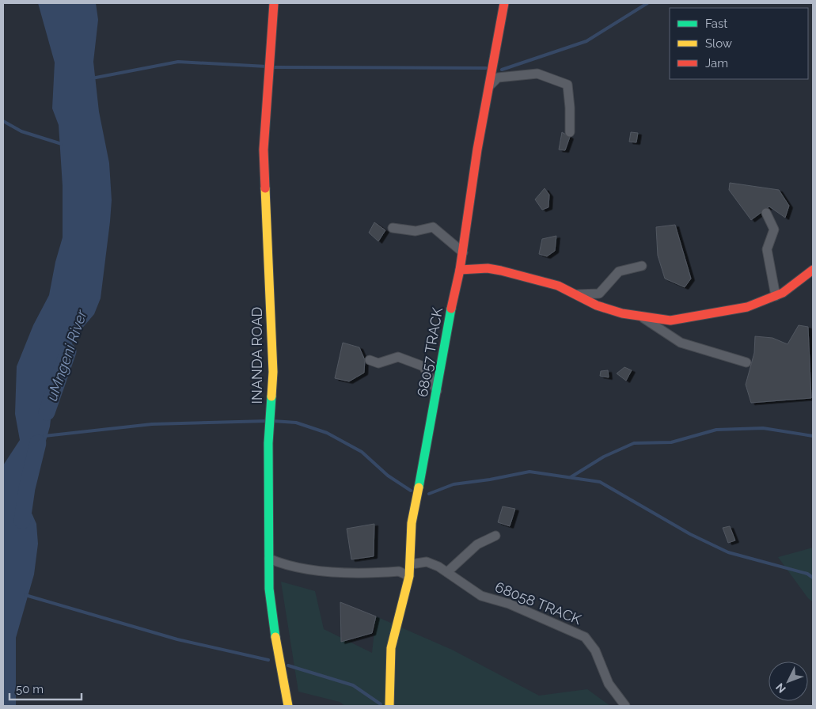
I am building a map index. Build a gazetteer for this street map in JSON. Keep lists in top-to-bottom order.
{
  "streets": {
    "street": ["68057 TRACK", "INANDA ROAD", "68058 TRACK"]
  },
  "crossings": [
    ["68057 TRACK", "68058 TRACK"]
  ],
  "water": ["uMngeni River"],
  "legend": ["Fast", "Slow", "Jam"],
  "scale_bar": "50 m",
  "north": "bottom left"
}
